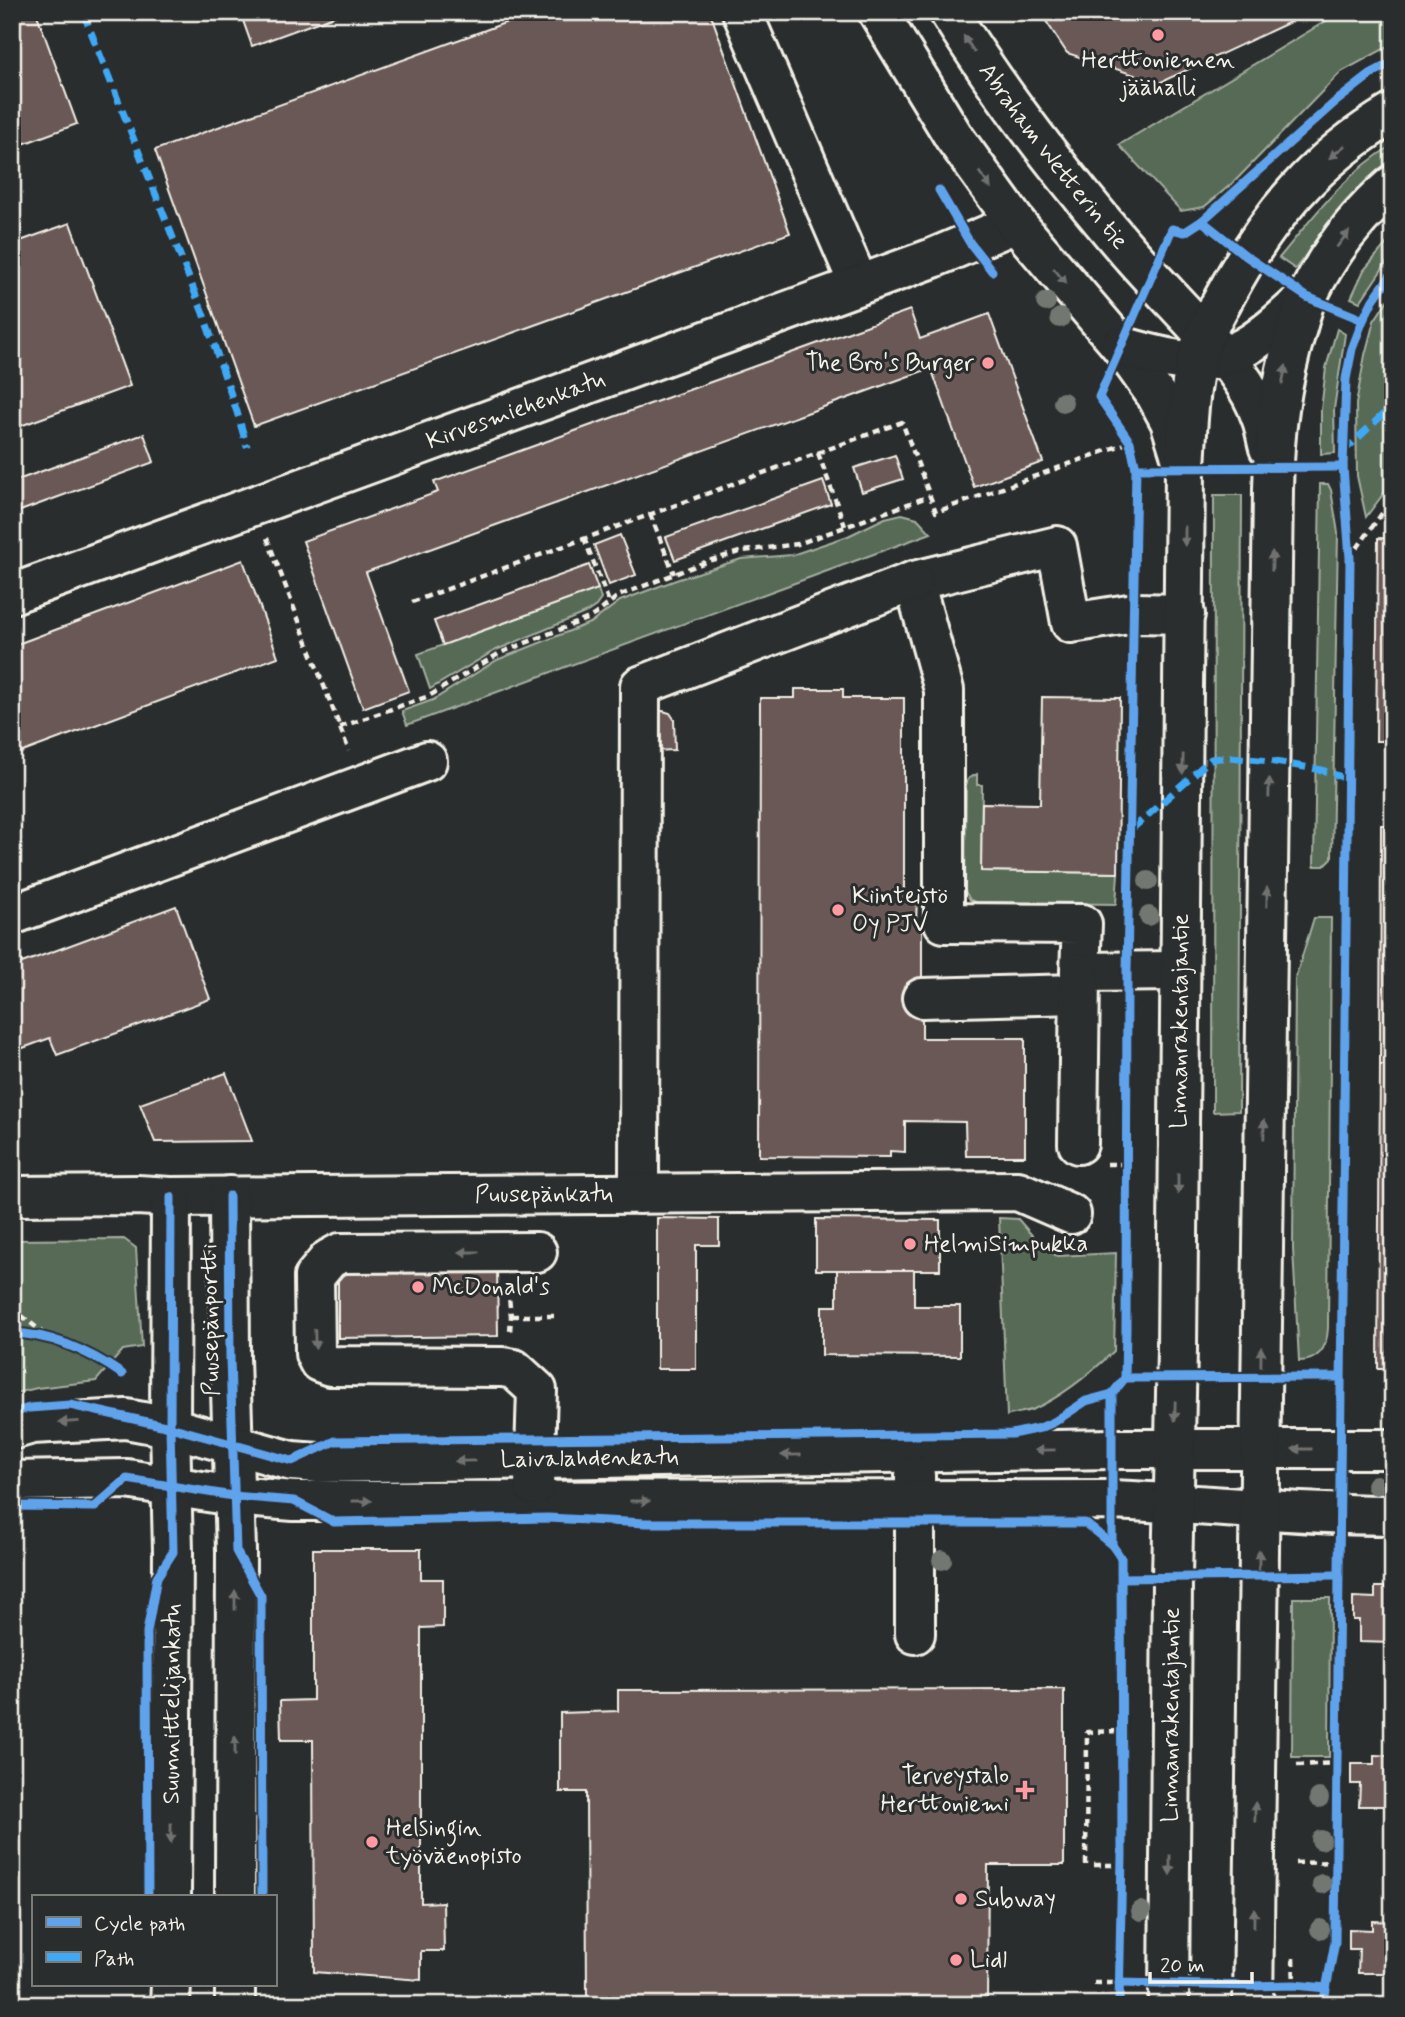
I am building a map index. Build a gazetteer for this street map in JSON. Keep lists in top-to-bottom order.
{
  "streets": {
    "street": [
      "Abraham Wetterin tie",
      "Kirvesmiehenkatu",
      "Linnanrakentajantie",
      "Puusepänkatu",
      "Puusepänportti",
      "Laivalahdenkatu",
      "Suunnittelijankatu"
    ]
  },
  "crossings": [
    ["Abraham Wetterin tie", "Linnanrakentajantie"],
    ["Linnanrakentajantie", "Laivalahdenkatu"],
    ["Puusepänkatu", "Puusepänportti"],
    ["Puusepänportti", "Laivalahdenkatu"],
    ["Puusepänportti", "Suunnittelijankatu"],
    ["Laivalahdenkatu", "Suunnittelijankatu"]
  ],
  "places": {
    "other": [
      "Herttoniemen jäähalli",
      "The Bro's Burger",
      "Kiinteistö Oy PJV",
      "HelmiSimpukka",
      "McDonald's",
      "Helsingin työväenopisto",
      "Subway",
      "Lidl"
    ],
    "health": ["Terveystalo Herttoniemi"]
  },
  "legend": ["Cycle path", "Path"],
  "scale_bar": "20 m"
}
